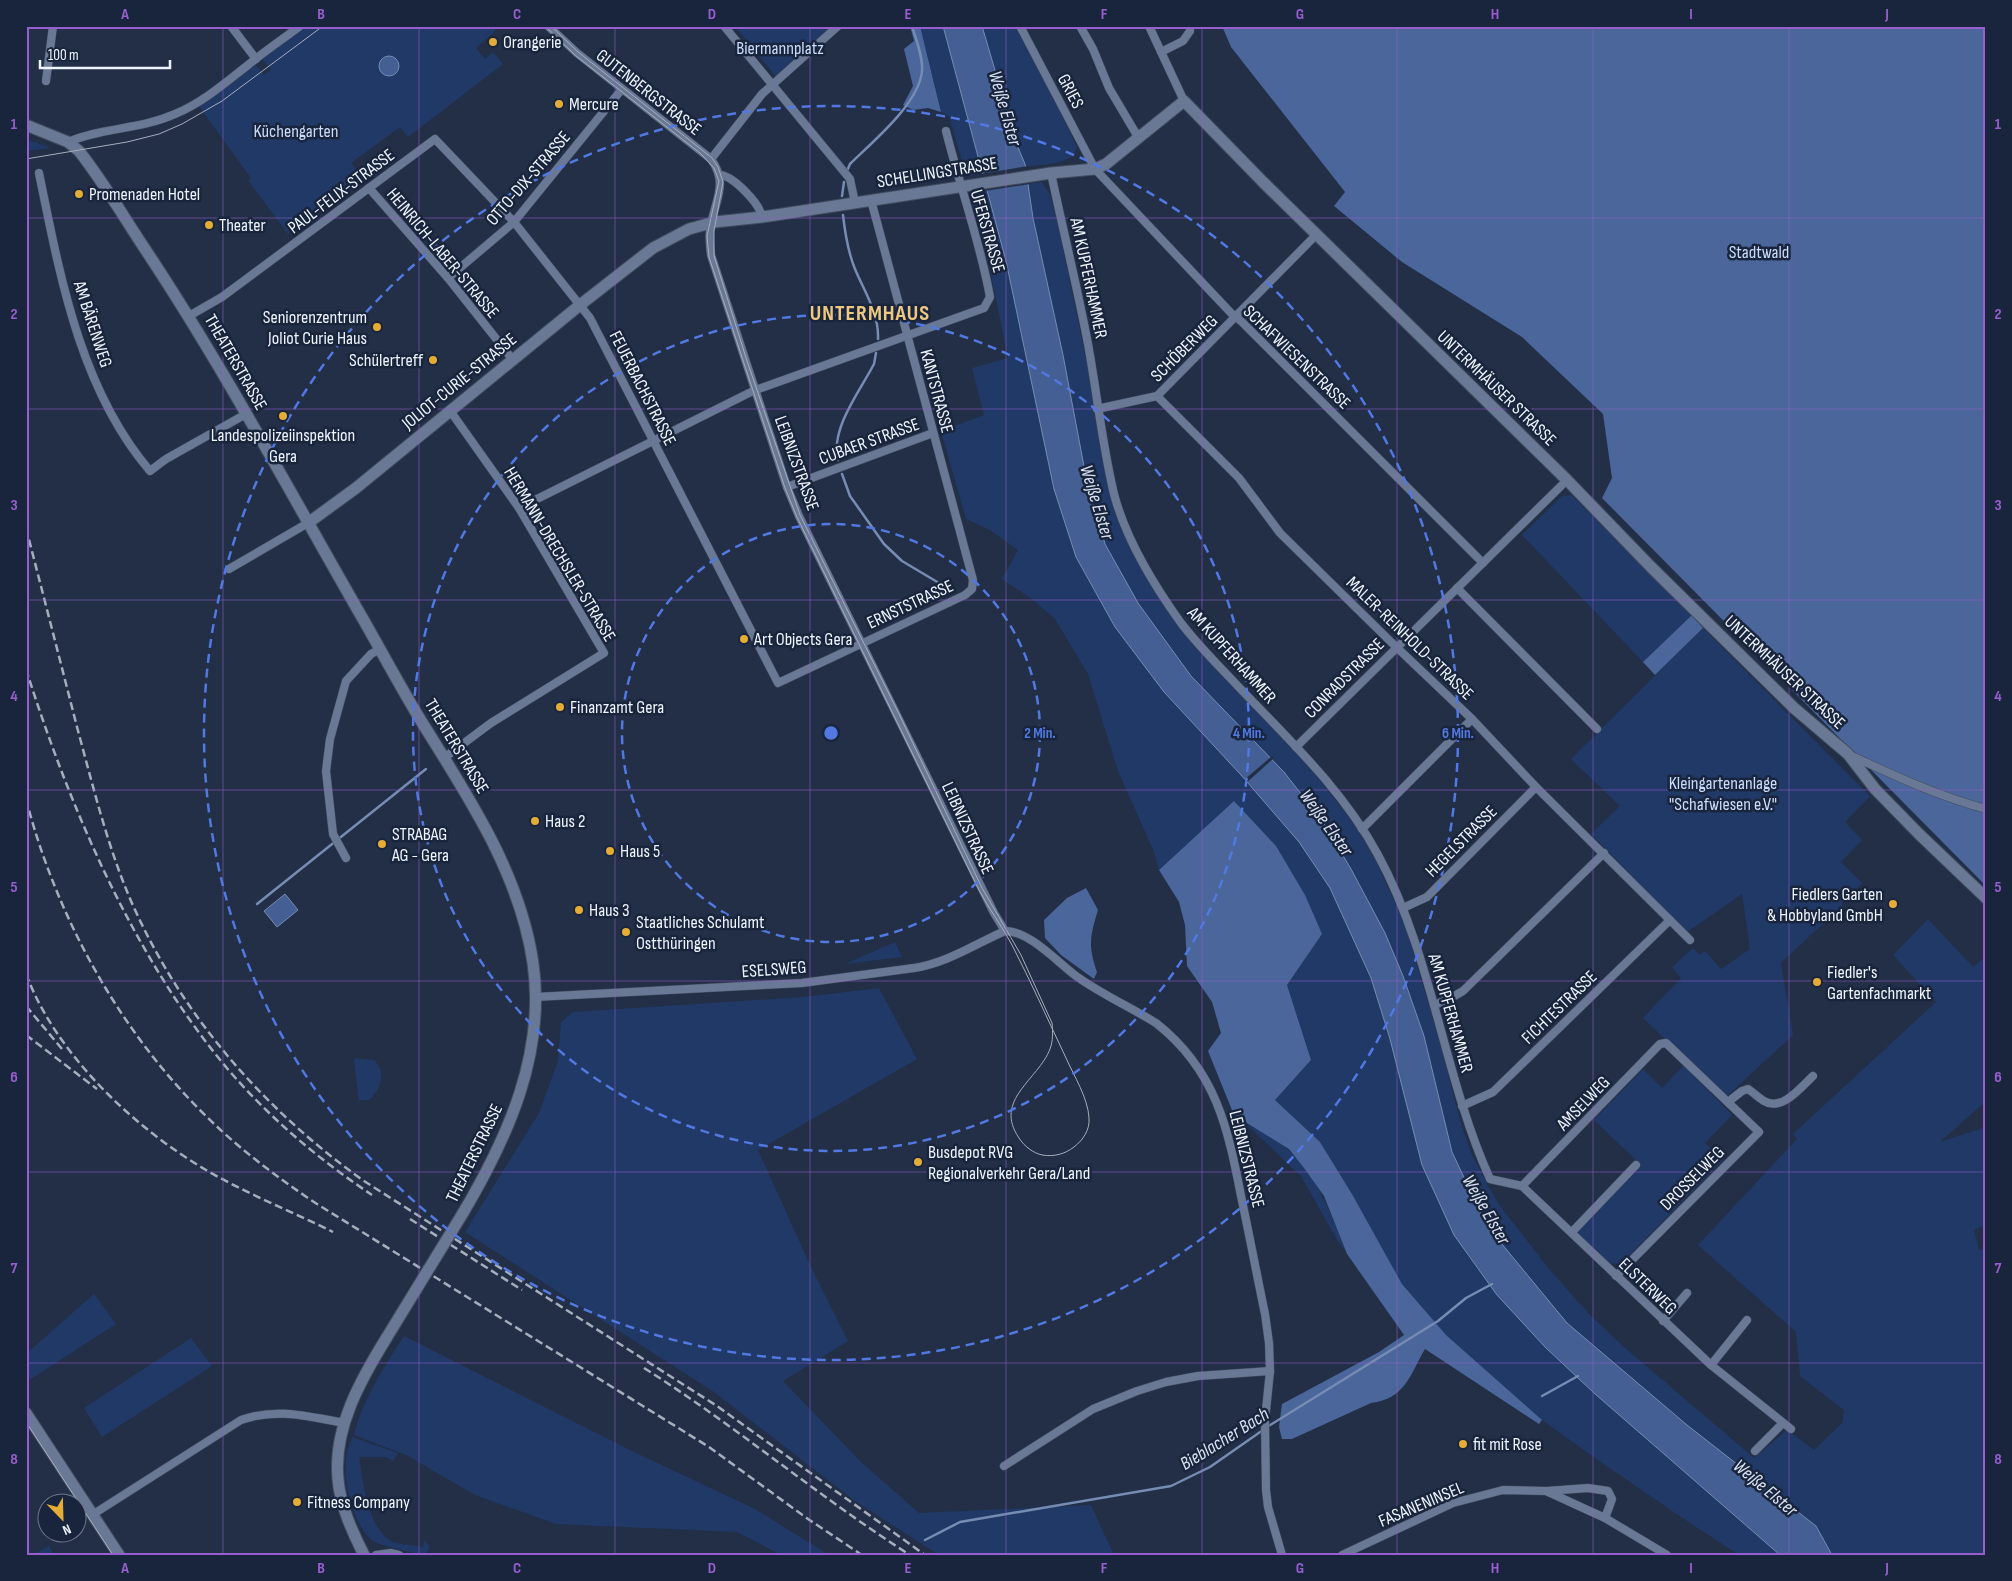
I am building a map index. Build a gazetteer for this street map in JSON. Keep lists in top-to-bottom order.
{
  "streets": {
    "main road": [
      "SCHELLINGSTRASSE",
      "THEATERSTRASSE",
      "JOLIOT-CURIE-STRASSE",
      "UNTERMHÄUSER STRASSE"
    ],
    "street": [
      "GRIES",
      "GUTENBERGSTRASSE",
      "OTTO-DIX-STRASSE",
      "PAUL-FELIX-STRASSE",
      "UFERSTRASSE",
      "HEINRICH-LABER-STRASSE",
      "AM KUPFERHAMMER",
      "AM BÄRENWEG",
      "SCHÖBERWEG",
      "SCHAFWIESENSTRASSE",
      "FEUERBACHSTRASSE",
      "KANTSTRASSE",
      "CUBAER STRASSE",
      "LEIBNIZSTRASSE",
      "HERMANN-DRECHSLER-STRASSE",
      "ERNSTSTRASSE",
      "MALER-REINHOLD-STRASSE",
      "CONRADSTRASSE",
      "HEGELSTRASSE",
      "ESELSWEG",
      "FICHTESTRASSE",
      "AMSELWEG",
      "DROSSELWEG",
      "ELSTERWEG",
      "FASANENINSEL"
    ]
  },
  "crossings": [
    ["GRIES", "SCHELLINGSTRASSE"],
    ["GRIES", "SCHAFWIESENSTRASSE"],
    ["GUTENBERGSTRASSE", "OTTO-DIX-STRASSE"],
    ["SCHELLINGSTRASSE", "UFERSTRASSE"],
    ["SCHELLINGSTRASSE", "AM KUPFERHAMMER"],
    ["SCHELLINGSTRASSE", "SCHAFWIESENSTRASSE"],
    ["SCHELLINGSTRASSE", "JOLIOT-CURIE-STRASSE"],
    ["SCHELLINGSTRASSE", "UNTERMHÄUSER STRASSE"],
    ["SCHELLINGSTRASSE", "KANTSTRASSE"],
    ["SCHELLINGSTRASSE", "LEIBNIZSTRASSE"],
    ["OTTO-DIX-STRASSE", "HEINRICH-LABER-STRASSE"],
    ["OTTO-DIX-STRASSE", "FEUERBACHSTRASSE"],
    ["PAUL-FELIX-STRASSE", "HEINRICH-LABER-STRASSE"],
    ["PAUL-FELIX-STRASSE", "THEATERSTRASSE"],
    ["PAUL-FELIX-STRASSE", "FEUERBACHSTRASSE"],
    ["UFERSTRASSE", "KANTSTRASSE"],
    ["HEINRICH-LABER-STRASSE", "JOLIOT-CURIE-STRASSE"],
    ["AM KUPFERHAMMER", "SCHÖBERWEG"],
    ["AM KUPFERHAMMER", "CONRADSTRASSE"],
    ["AM KUPFERHAMMER", "HEGELSTRASSE"],
    ["AM KUPFERHAMMER", "FICHTESTRASSE"],
    ["AM KUPFERHAMMER", "AMSELWEG"],
    ["AM KUPFERHAMMER", "ELSTERWEG"],
    ["AM BÄRENWEG", "THEATERSTRASSE"],
    ["SCHÖBERWEG", "SCHAFWIESENSTRASSE"],
    ["SCHÖBERWEG", "UNTERMHÄUSER STRASSE"],
    ["SCHÖBERWEG", "MALER-REINHOLD-STRASSE"],
    ["SCHAFWIESENSTRASSE", "CONRADSTRASSE"],
    ["THEATERSTRASSE", "JOLIOT-CURIE-STRASSE"],
    ["THEATERSTRASSE", "HERMANN-DRECHSLER-STRASSE"],
    ["THEATERSTRASSE", "ESELSWEG"],
    ["JOLIOT-CURIE-STRASSE", "FEUERBACHSTRASSE"],
    ["JOLIOT-CURIE-STRASSE", "LEIBNIZSTRASSE"],
    ["JOLIOT-CURIE-STRASSE", "HERMANN-DRECHSLER-STRASSE"],
    ["FEUERBACHSTRASSE", "ERNSTSTRASSE"],
    ["UNTERMHÄUSER STRASSE", "CONRADSTRASSE"],
    ["KANTSTRASSE", "CUBAER STRASSE"],
    ["KANTSTRASSE", "ERNSTSTRASSE"],
    ["CUBAER STRASSE", "LEIBNIZSTRASSE"],
    ["LEIBNIZSTRASSE", "ERNSTSTRASSE"],
    ["LEIBNIZSTRASSE", "ESELSWEG"],
    ["MALER-REINHOLD-STRASSE", "CONRADSTRASSE"],
    ["MALER-REINHOLD-STRASSE", "HEGELSTRASSE"],
    ["MALER-REINHOLD-STRASSE", "FICHTESTRASSE"],
    ["AMSELWEG", "DROSSELWEG"],
    ["AMSELWEG", "ELSTERWEG"],
    ["DROSSELWEG", "ELSTERWEG"]
  ],
  "districts": ["UNTERMHAUS"],
  "water": ["Weiße Elster", "Bieblacher Bach"],
  "parks": [
    "Biermannplatz",
    "Küchengarten",
    "Stadtwald",
    "Kleingartenanlage \"Schafwiesen e.V.\""
  ],
  "places": [
    "Orangerie",
    "Mercure",
    "Promenaden Hotel",
    "Theater",
    "Seniorenzentrum Joliot Curie Haus",
    "Schülertreff",
    "Landespolizeiinspektion Gera",
    "Art Objects Gera",
    "Finanzamt Gera",
    "Haus 2",
    "STRABAG AG - Gera",
    "Haus 5",
    "Fiedlers Garten & Hobbyland GmbH",
    "Haus 3",
    "Staatliches Schulamt Ostthüringen",
    "Fiedler's Gartenfachmarkt",
    "Busdepot RVG Regionalverkehr Gera/Land",
    "fit mit Rose",
    "Fitness Company"
  ],
  "scale_bar": "100 m",
  "north": "bottom right",
  "grid": {
    "columns": [
      "A",
      "B",
      "C",
      "D",
      "E",
      "F",
      "G",
      "H",
      "I",
      "J"
    ],
    "rows": [
      "1",
      "2",
      "3",
      "4",
      "5",
      "6",
      "7",
      "8"
    ]
  },
  "rings": ["2 Min.", "4 Min.", "6 Min."]
}
